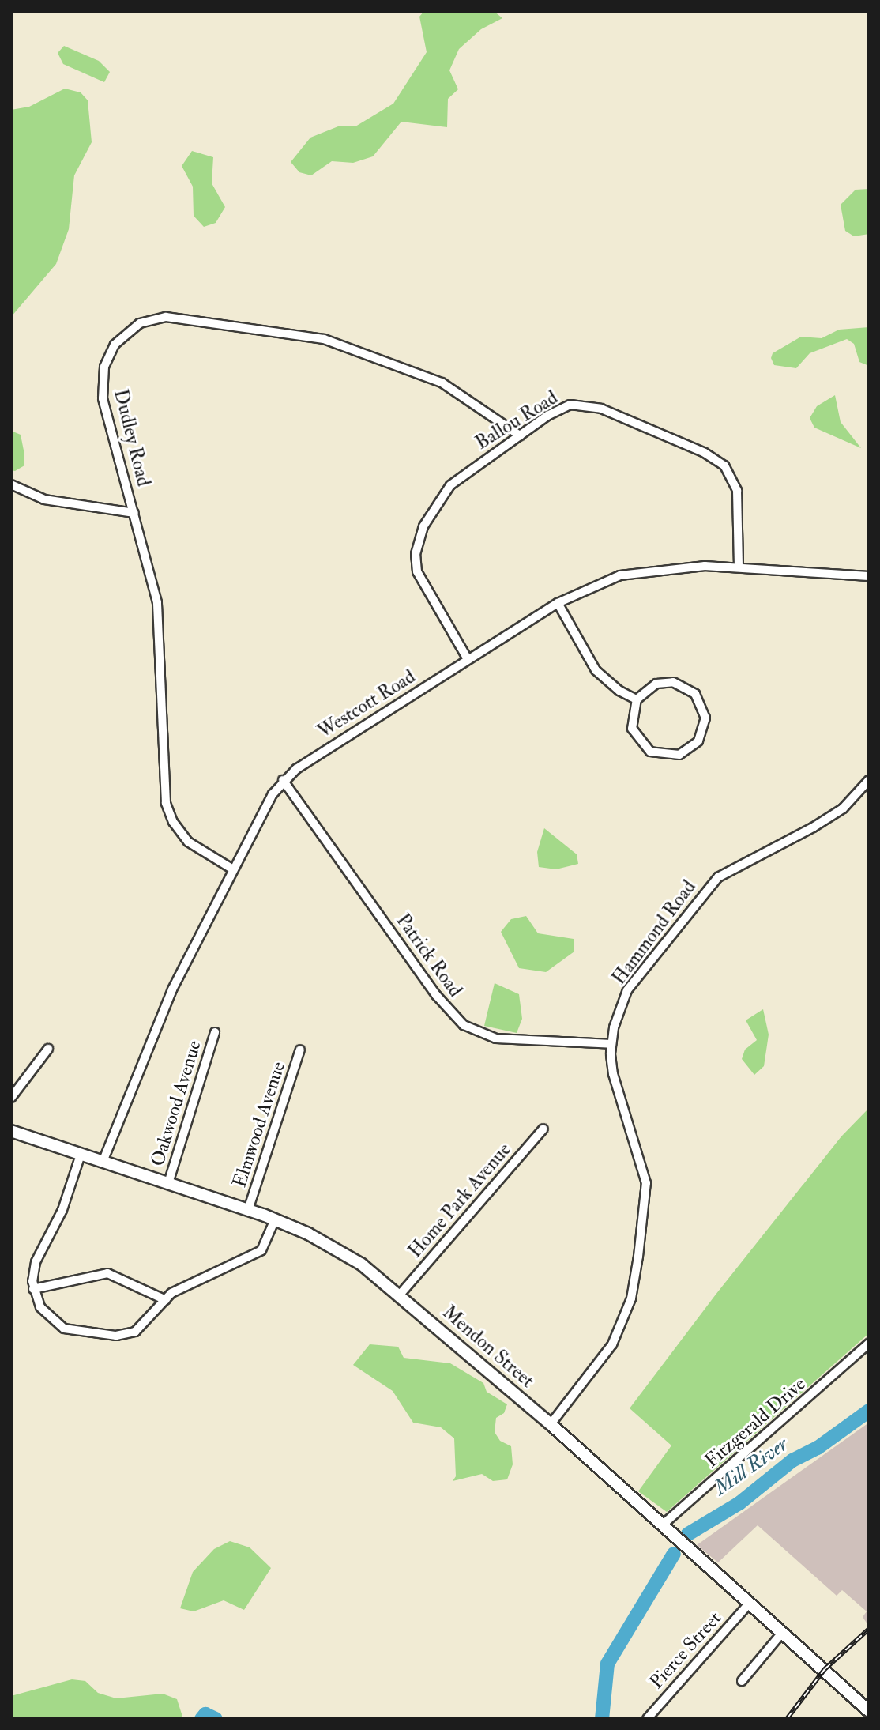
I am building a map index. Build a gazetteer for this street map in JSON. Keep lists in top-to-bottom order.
{
  "streets": {
    "main road": ["Mendon Street"],
    "street": [
      "Ballou Road",
      "Dudley Road",
      "Westcott Road",
      "Hammond Road",
      "Patrick Road",
      "Oakwood Avenue",
      "Elmwood Avenue",
      "Home Park Avenue",
      "Fitzgerald Drive",
      "Pierce Street"
    ]
  },
  "crossings": [
    ["Ballou Road", "Dudley Road"],
    ["Ballou Road", "Westcott Road"],
    ["Dudley Road", "Westcott Road"],
    ["Westcott Road", "Patrick Road"],
    ["Westcott Road", "Mendon Street"],
    ["Hammond Road", "Patrick Road"],
    ["Hammond Road", "Mendon Street"],
    ["Oakwood Avenue", "Mendon Street"],
    ["Elmwood Avenue", "Mendon Street"],
    ["Home Park Avenue", "Mendon Street"],
    ["Mendon Street", "Fitzgerald Drive"],
    ["Mendon Street", "Pierce Street"]
  ],
  "water": ["Mill River"]
}
